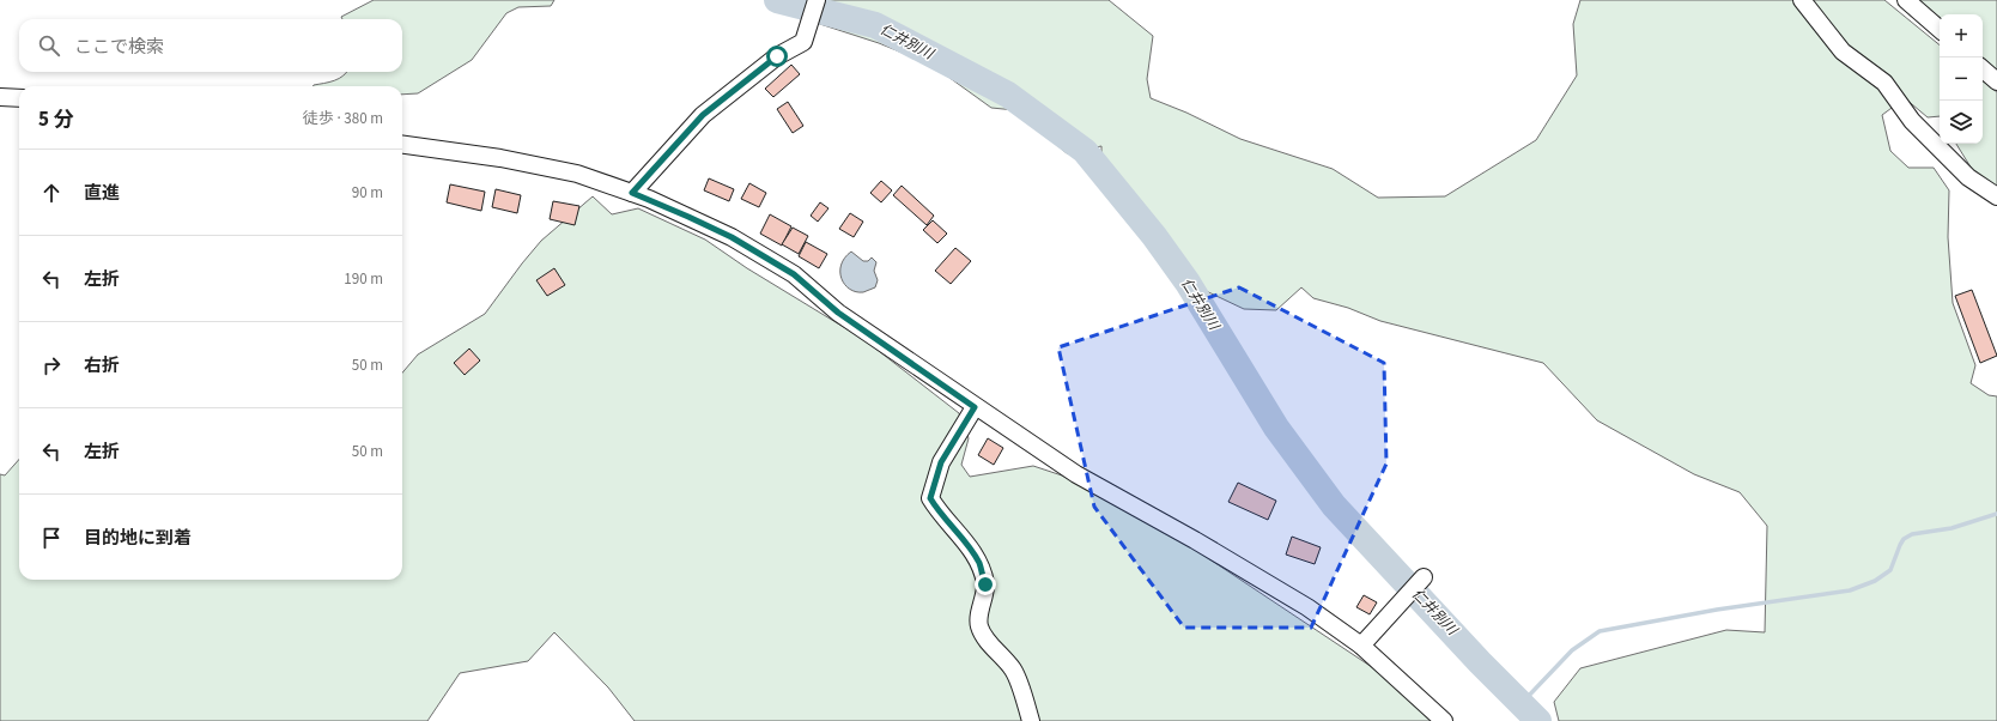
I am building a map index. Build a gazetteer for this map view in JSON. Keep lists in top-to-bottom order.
{
  "water": ["仁井別川"],
  "page": {
    "map_buttons": ["+", "−"],
    "search": "ここで検索",
    "heading": ["5 分", "徒歩 · 380 m"],
    "list": [
      ["直進", "90 m"],
      ["左折", "190 m"],
      ["右折", "50 m"],
      ["左折", "50 m"],
      "目的地に到着"
    ]
  }
}
